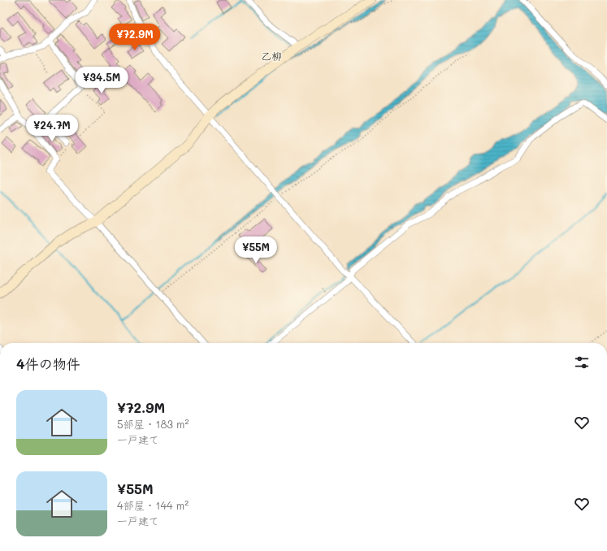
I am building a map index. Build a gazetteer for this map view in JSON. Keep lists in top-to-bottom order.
{
  "districts": ["乙柳"],
  "page": {
    "price": [
      "¥72.9M",
      "¥34.5M",
      "¥24.7M",
      "¥55M"
    ],
    "heading": "4件の物件",
    "list": [
      {
        "name": "¥72.9M",
        "note": "5部屋 · 183 m² · 一戸建て"
      },
      {
        "name": "¥55M",
        "note": "4部屋 · 144 m² · 一戸建て"
      }
    ]
  }
}
